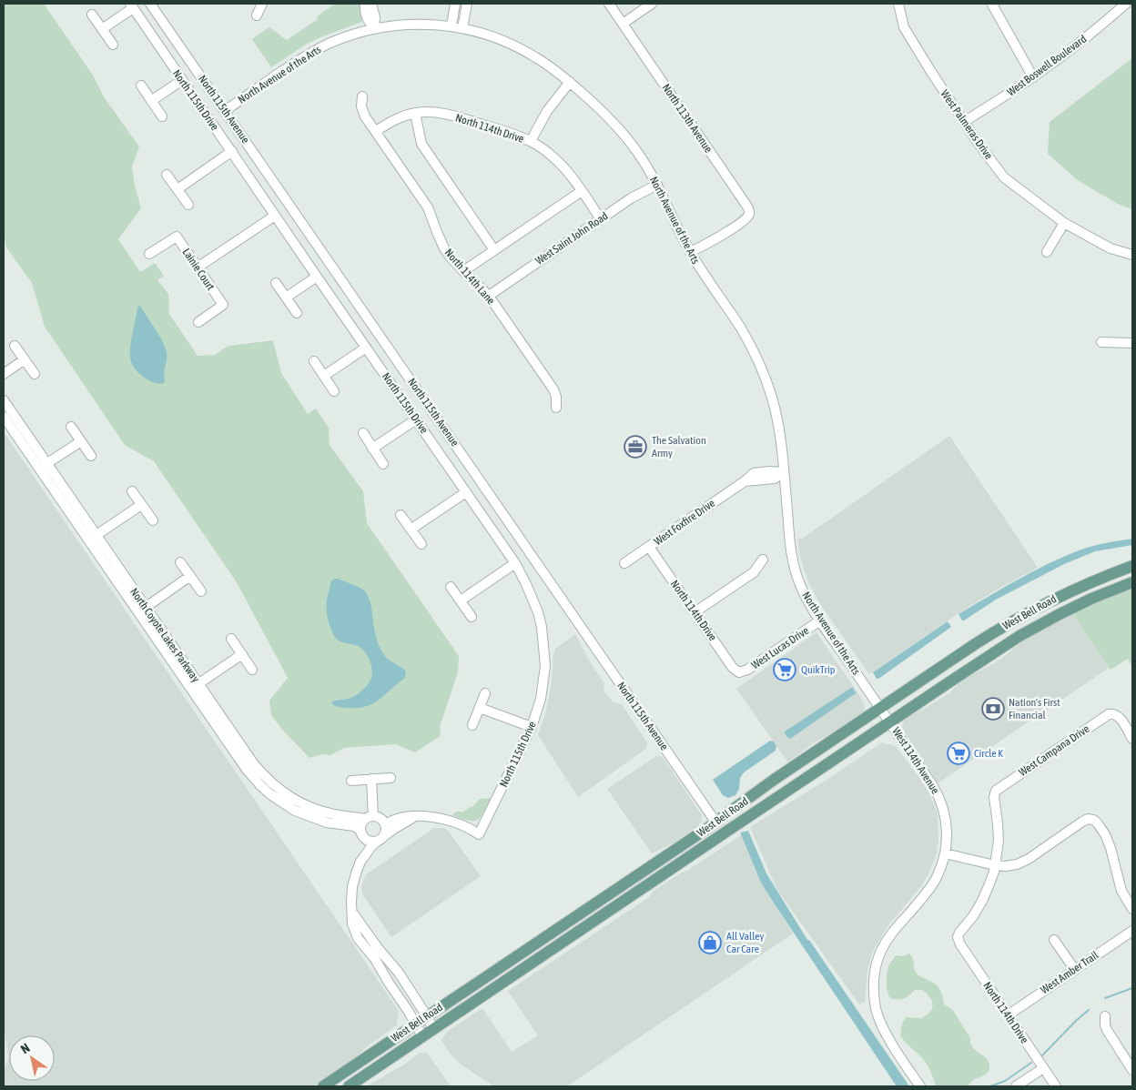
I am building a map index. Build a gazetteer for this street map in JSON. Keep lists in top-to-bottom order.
{
  "streets": {
    "main road": ["West Bell Road"],
    "street": [
      "West Boswell Boulevard",
      "North Avenue of the Arts",
      "North 115th Drive",
      "North 115th Avenue",
      "North 113th Avenue",
      "West Palmeras Drive",
      "North 114th Drive",
      "West Saint John Road",
      "Lainie Court",
      "North 114th Lane",
      "West Foxfire Drive",
      "North Coyote Lakes Parkway",
      "West Lucas Drive",
      "West Campana Drive",
      "West 114th Avenue",
      "West Amber Trail"
    ]
  },
  "crossings": [
    ["West Boswell Boulevard", "West Palmeras Drive"],
    ["North Avenue of the Arts", "North 115th Avenue"],
    ["North Avenue of the Arts", "North 113th Avenue"],
    ["North Avenue of the Arts", "West Saint John Road"],
    ["North Avenue of the Arts", "West Foxfire Drive"],
    ["North Avenue of the Arts", "West Bell Road"],
    ["North Avenue of the Arts", "West Lucas Drive"],
    ["North Avenue of the Arts", "West 114th Avenue"],
    ["North 115th Avenue", "West Bell Road"],
    ["North 114th Drive", "West Saint John Road"],
    ["North 114th Drive", "North 114th Lane"],
    ["North 114th Drive", "West Foxfire Drive"],
    ["North 114th Drive", "West Lucas Drive"],
    ["North 114th Drive", "West Campana Drive"],
    ["North 114th Drive", "West Amber Trail"],
    ["West Saint John Road", "North 114th Lane"],
    ["West Bell Road", "West 114th Avenue"]
  ],
  "places": {
    "office": ["The Salvation Army"],
    "supermarket": ["QuikTrip", "Circle K"],
    "bank": ["Nation's First Financial"],
    "shop": ["All Valley Car Care"]
  },
  "north": "top left"
}
